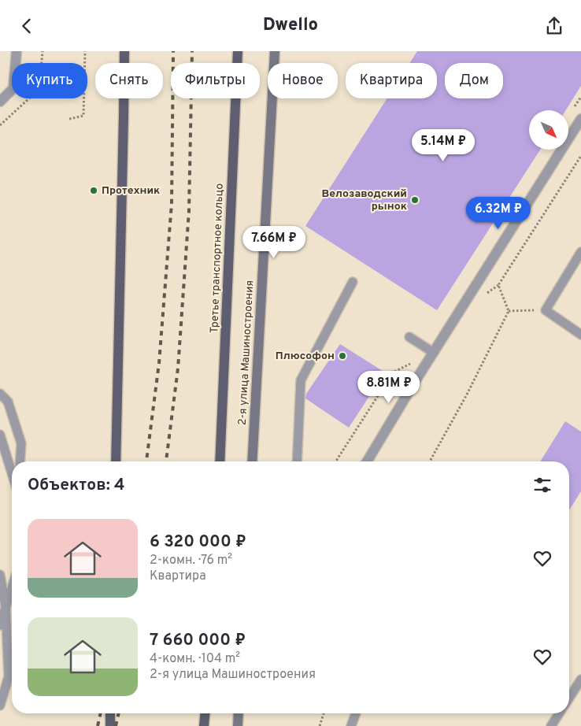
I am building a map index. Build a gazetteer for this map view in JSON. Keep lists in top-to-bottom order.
{
  "streets": {
    "main road": ["Третье транспортное кольцо", "2-я улица Машиностроения"]
  },
  "places": ["Протехник", "Велозаводский рынок", "Плюсофон"],
  "north": "bottom right",
  "page": {
    "header": "Dwello",
    "chip": [
      "Купить",
      "Снять",
      "Фильтры",
      "Новое",
      "Квартира",
      "Дом"
    ],
    "price": [
      "5.14M ₽",
      "6.32M ₽",
      "7.66M ₽",
      "8.81M ₽"
    ],
    "heading": "Объектов: 4",
    "list": [
      {
        "name": "6 320 000 ₽",
        "note": "2-комн. · 76 m² · Квартира"
      },
      {
        "name": "7 660 000 ₽",
        "note": "4-комн. · 104 m² · 2-я улица Машиностроения"
      }
    ]
  }
}
